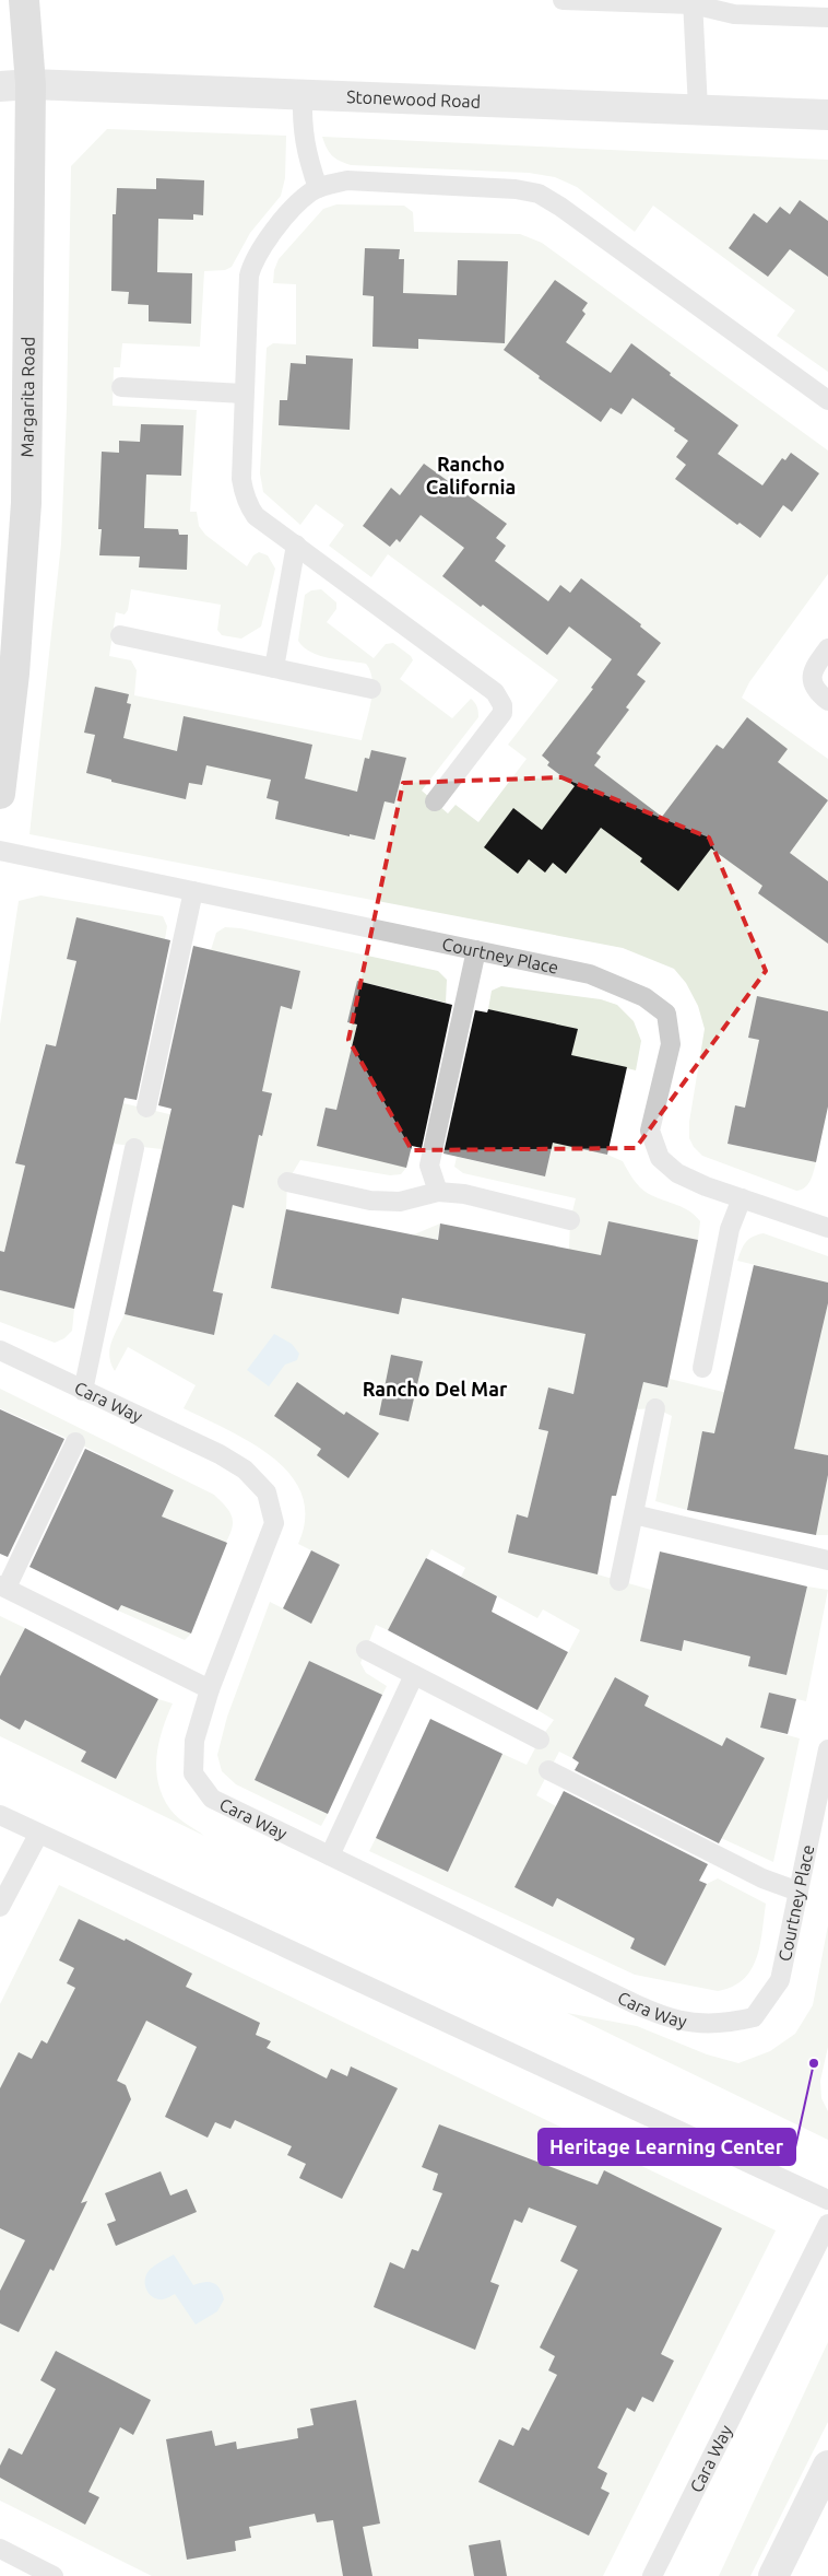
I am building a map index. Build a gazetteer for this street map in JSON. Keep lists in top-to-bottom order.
{
  "streets": {
    "main road": ["Margarita Road"],
    "street": ["Stonewood Road"],
    "lane": ["Courtney Place", "Cara Way"]
  },
  "crossings": [
    ["Stonewood Road", "Margarita Road"],
    ["Courtney Place", "Cara Way"]
  ],
  "districts": ["Rancho California", "Rancho Del Mar"],
  "places": ["Heritage Learning Center"]
}
